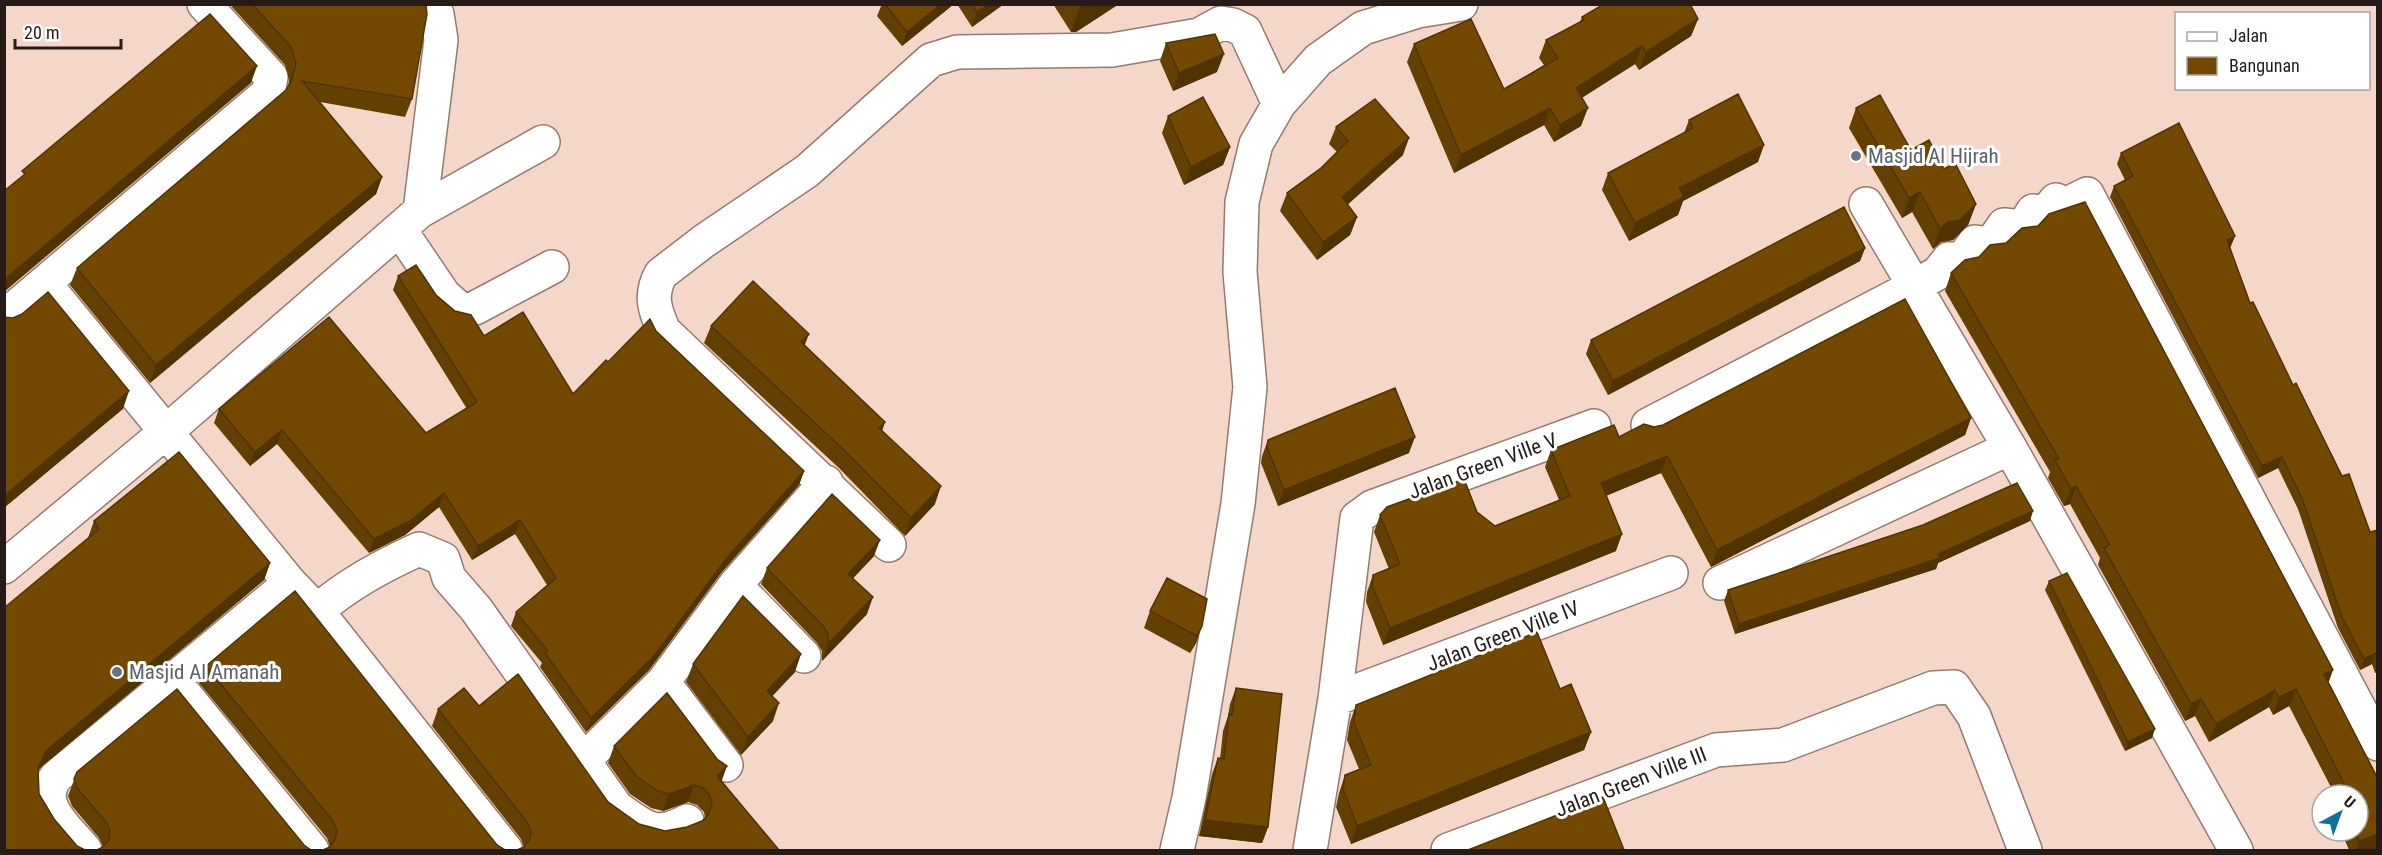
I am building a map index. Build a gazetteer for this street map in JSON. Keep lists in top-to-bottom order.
{
  "streets": {
    "street": ["Jalan Green Ville V", "Jalan Green Ville IV", "Jalan Green Ville III"]
  },
  "crossings": [
    ["Jalan Green Ville V", "Jalan Green Ville IV"]
  ],
  "places": ["Masjid Al Hijrah", "Masjid Al Amanah"],
  "legend": ["Jalan", "Bangunan"],
  "scale_bar": "20 m",
  "north": "top right"
}
